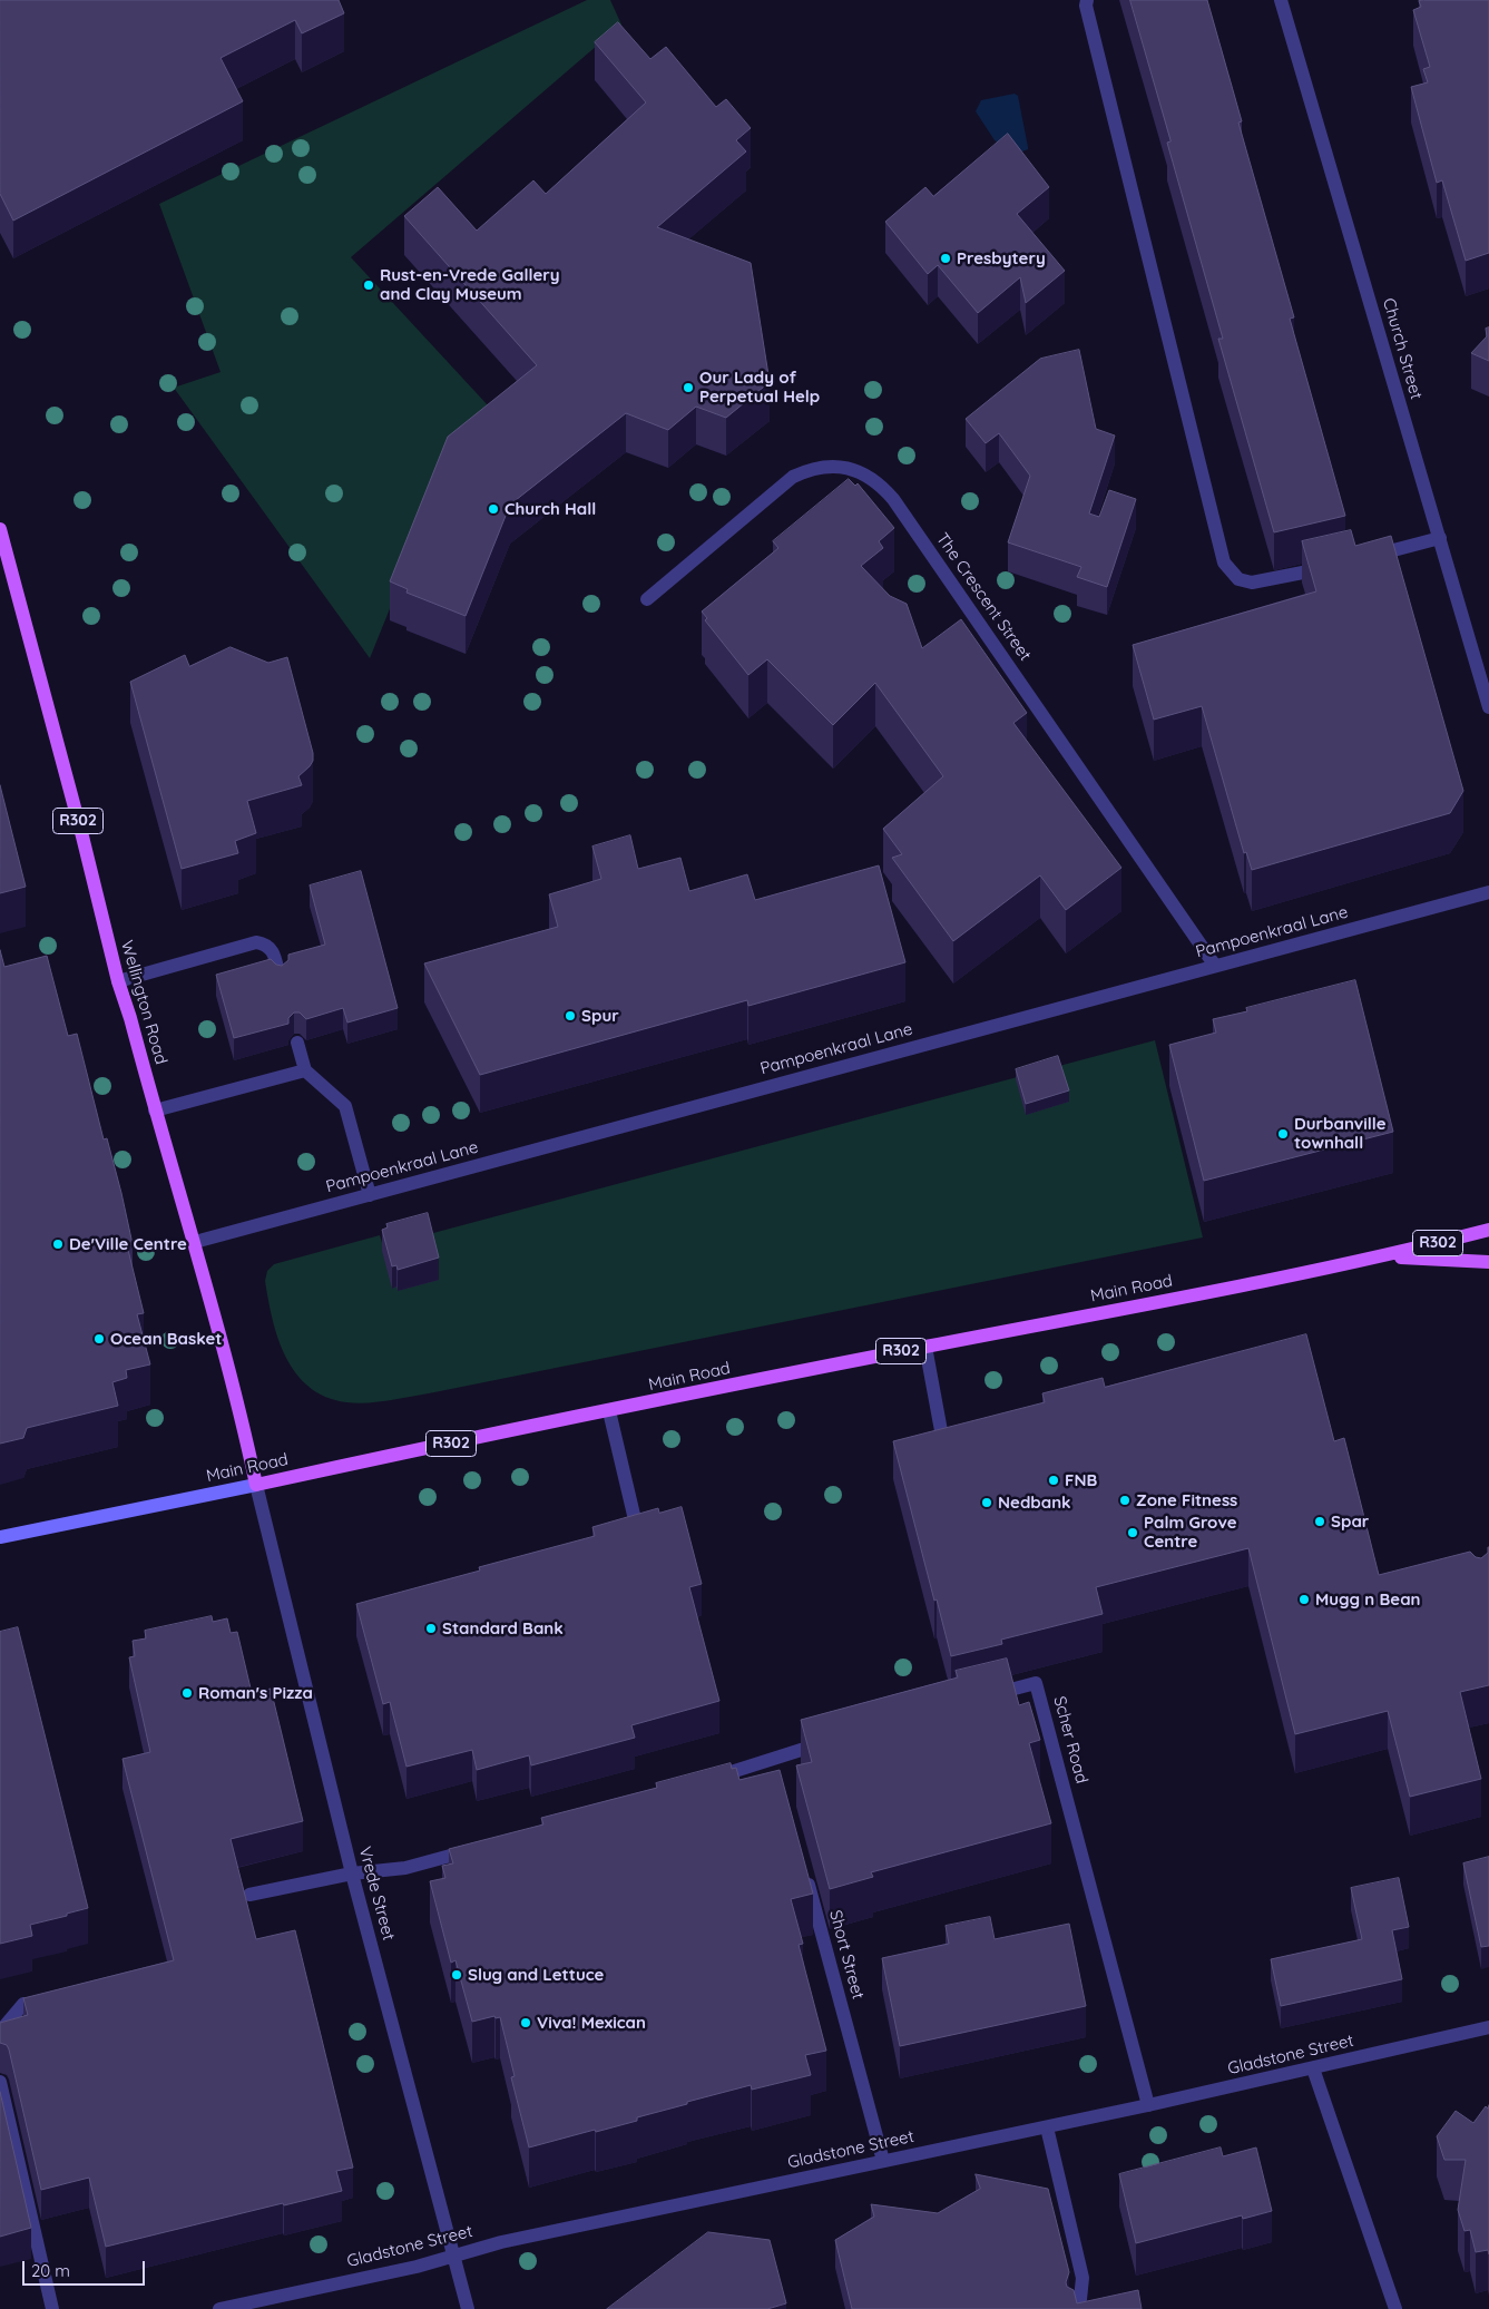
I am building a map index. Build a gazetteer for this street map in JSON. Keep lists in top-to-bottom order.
{
  "streets": {
    "main road": ["R302", "Wellington Road", "Main Road"],
    "street": [
      "Church Street",
      "The Crescent Street",
      "Pampoenkraal Lane",
      "Scher Road",
      "Vrede Street",
      "Short Street",
      "Gladstone Street"
    ]
  },
  "crossings": [
    ["The Crescent Street", "Pampoenkraal Lane"],
    ["R302", "Main Road"],
    ["Pampoenkraal Lane", "Wellington Road"],
    ["Wellington Road", "Main Road"],
    ["Wellington Road", "Vrede Street"],
    ["Main Road", "Vrede Street"],
    ["Scher Road", "Gladstone Street"],
    ["Vrede Street", "Gladstone Street"],
    ["Short Street", "Gladstone Street"]
  ],
  "places": [
    "Presbytery",
    "Rust-en-Vrede Gallery and Clay Museum",
    "Our Lady of Perpetual Help",
    "Church Hall",
    "Spur",
    "Durbanville townhall",
    "De'Ville Centre",
    "Ocean Basket",
    "FNB",
    "Zone Fitness",
    "Nedbank",
    "Spar",
    "Palm Grove Centre",
    "Mugg n Bean",
    "Standard Bank",
    "Roman's Pizza",
    "Slug and Lettuce",
    "Viva! Mexican"
  ],
  "scale_bar": "20 m"
}
